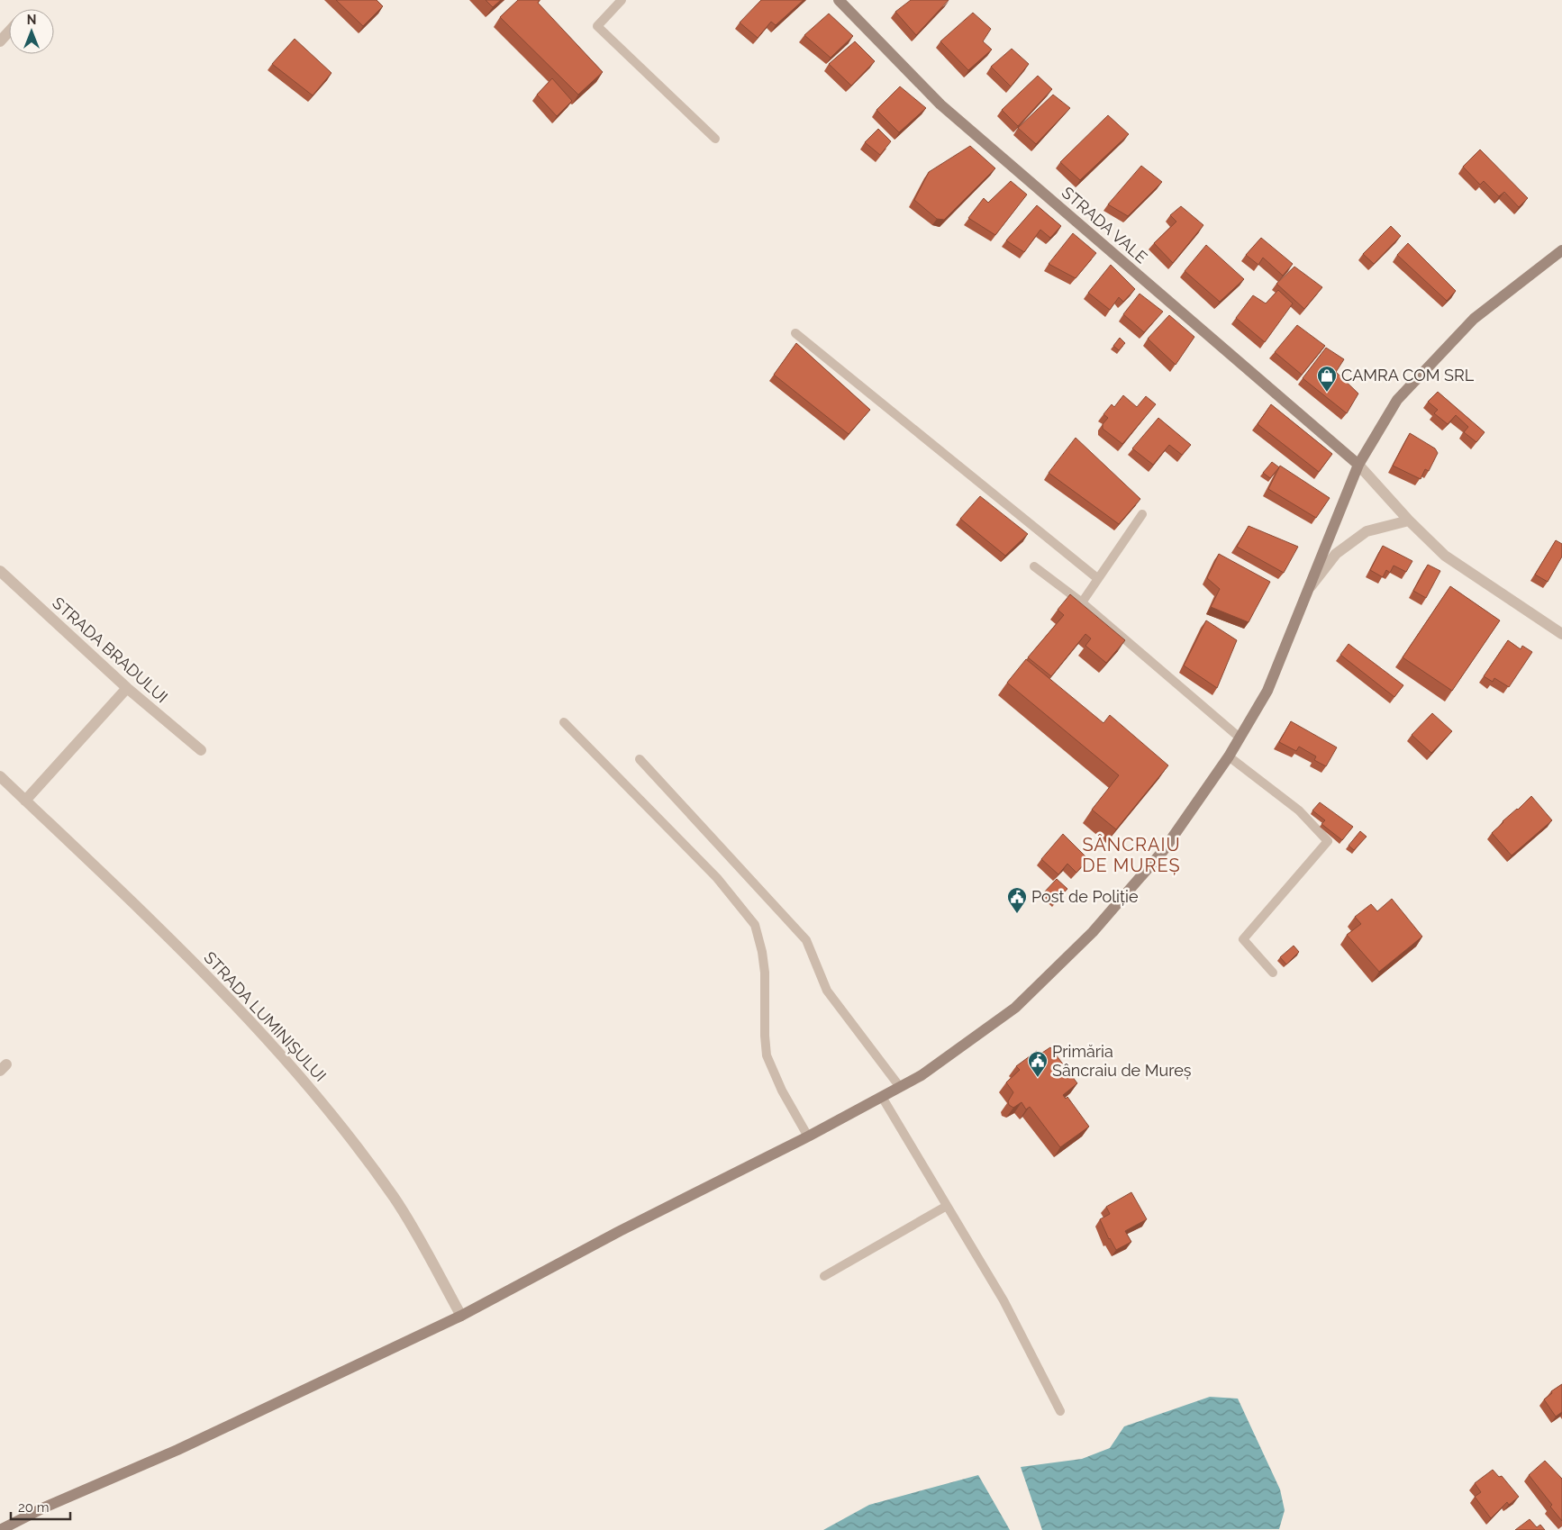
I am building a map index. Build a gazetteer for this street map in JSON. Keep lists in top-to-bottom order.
{
  "streets": {
    "main road": ["STRADA VALE"],
    "street": ["STRADA BRADULUI", "STRADA LUMINIȘULUI"]
  },
  "districts": ["SÂNCRAIU DE MUREȘ"],
  "places": {
    "shop": ["CAMRA COM SRL"],
    "public building": ["Post de Poliție", "Primăria Sâncraiu de Mureș"]
  },
  "scale_bar": "20 m",
  "north": "top"
}
